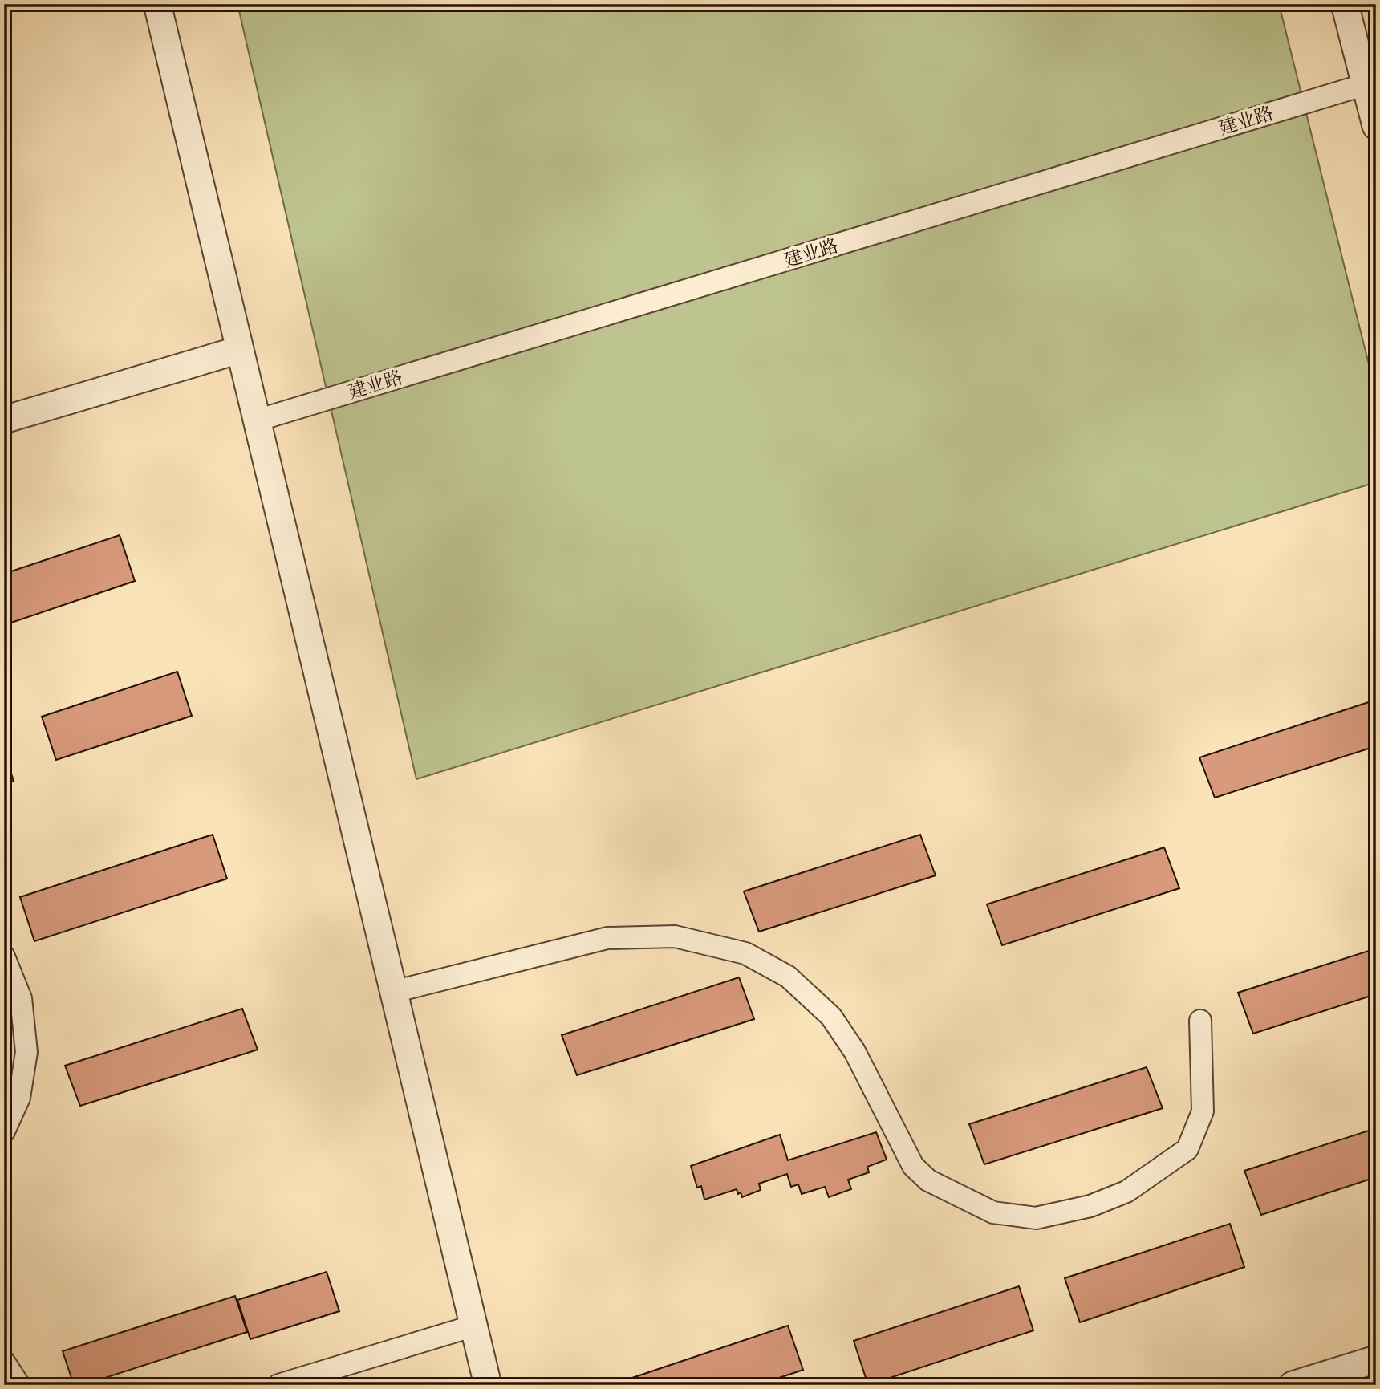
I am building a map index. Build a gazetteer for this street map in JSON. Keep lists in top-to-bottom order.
{
  "streets": {
    "street": ["建业路"]
  }
}
